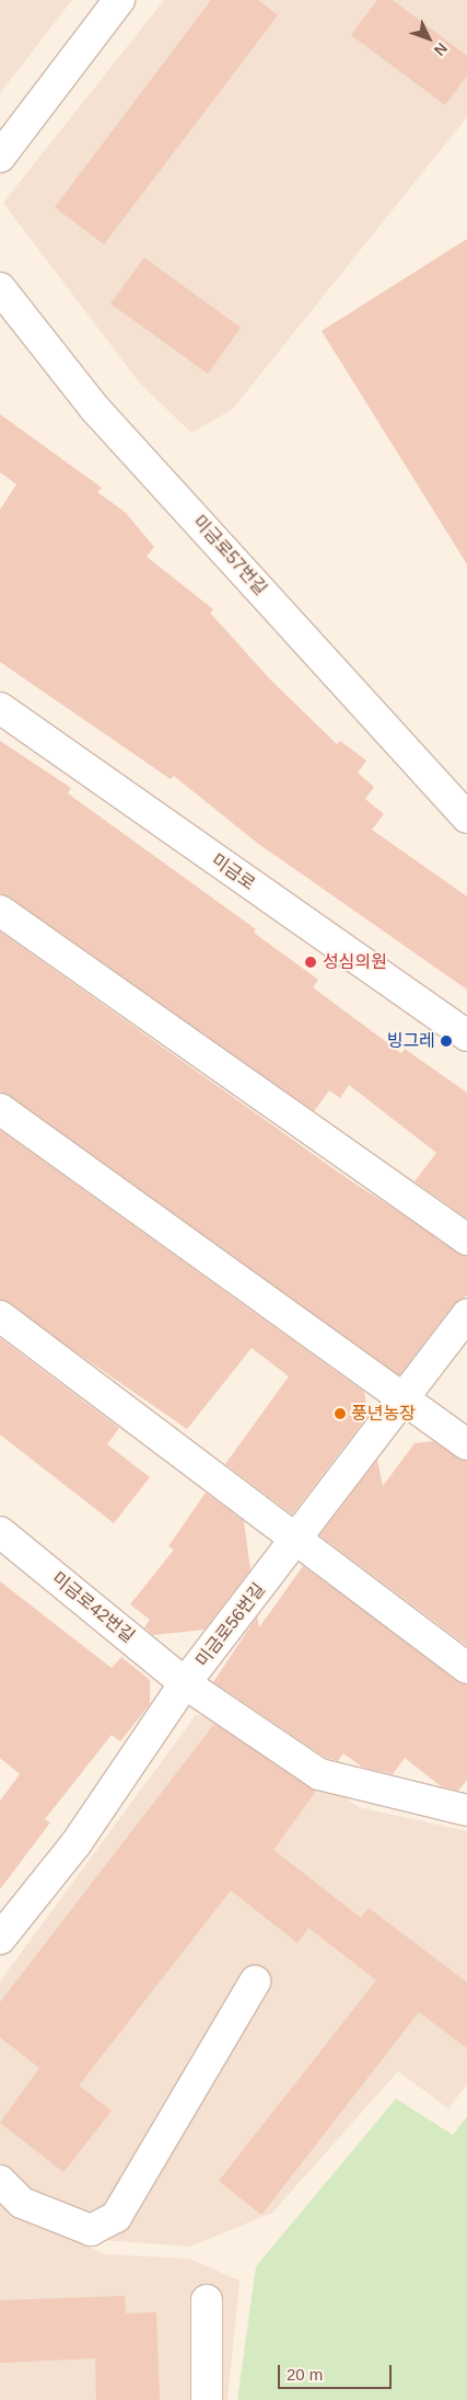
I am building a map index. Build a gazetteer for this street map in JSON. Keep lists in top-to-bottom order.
{
  "streets": {
    "street": [
      "미금로57번길",
      "미금로",
      "미금로42번길",
      "미금로56번길"
    ]
  },
  "crossings": [
    ["미금로42번길", "미금로56번길"]
  ],
  "places": ["성심의원", "빙그레", "풍년농장"],
  "scale_bar": "20 m",
  "north": "bottom right"
}
